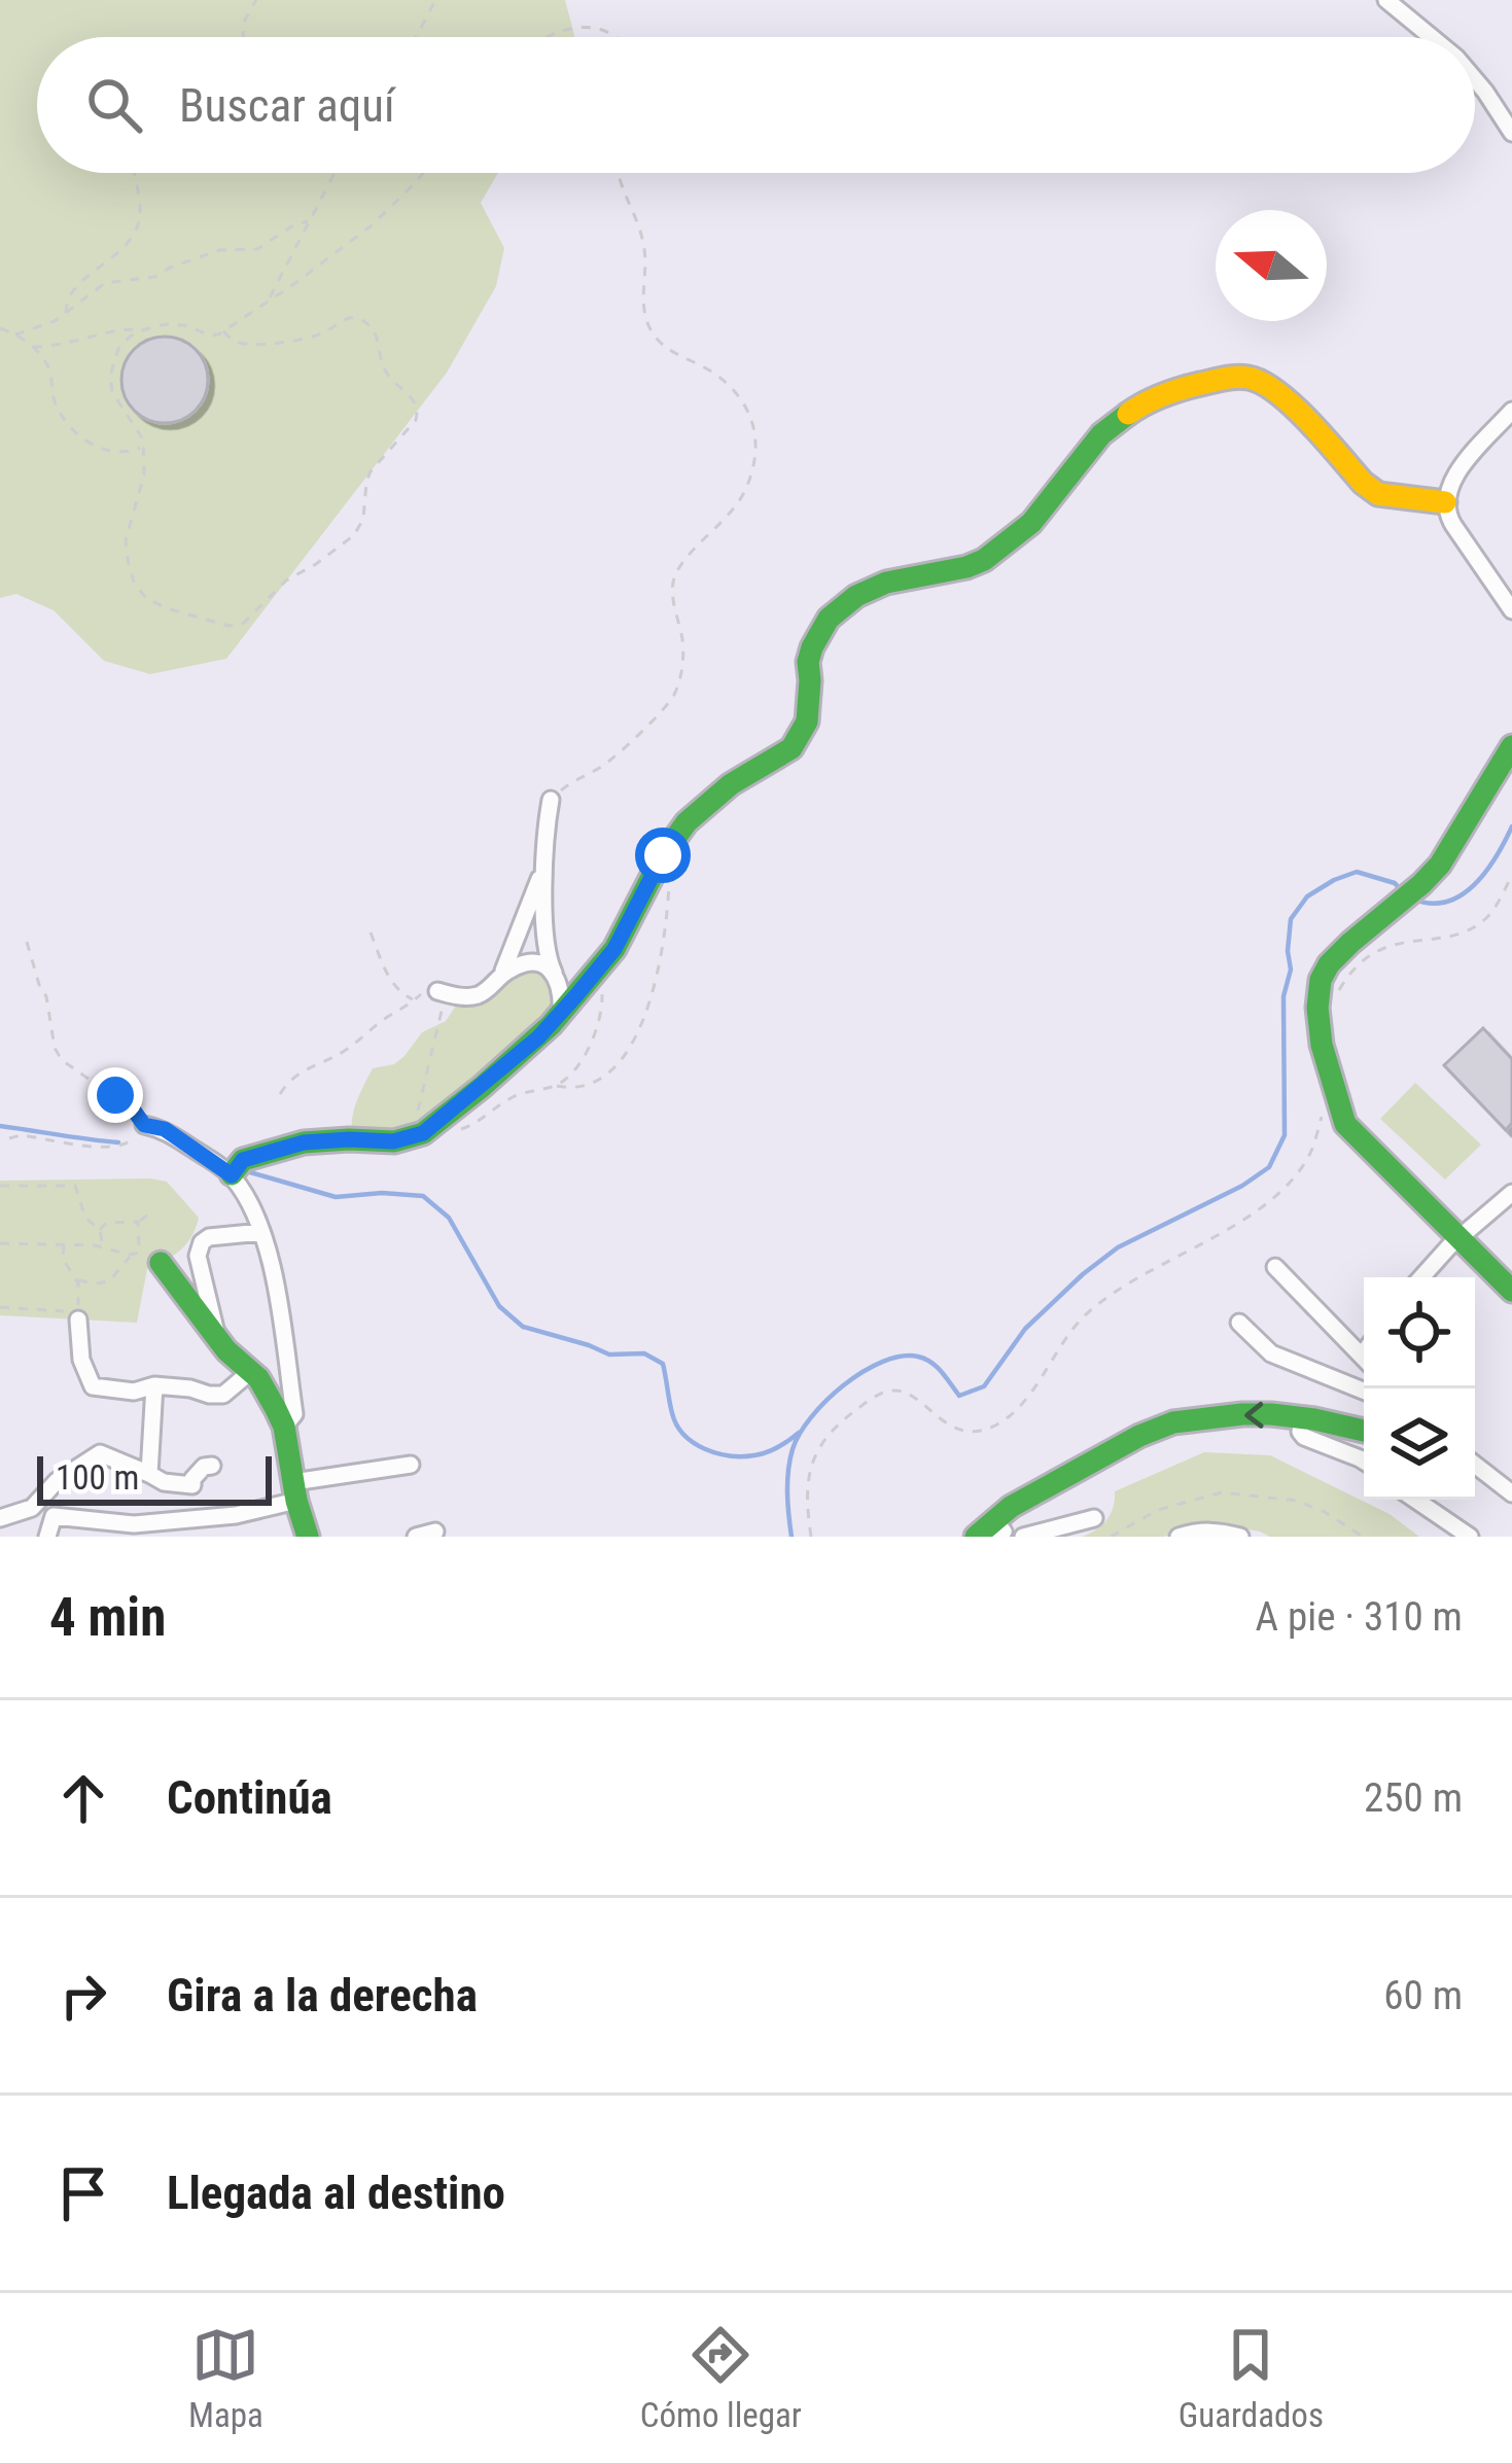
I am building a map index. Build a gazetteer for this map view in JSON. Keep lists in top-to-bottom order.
{
  "scale_bar": "100 m",
  "north": "left",
  "page": {
    "search": "Buscar aquí",
    "scale": "100 m",
    "heading": ["4 min", "A pie · 310 m"],
    "list": [
      ["Continúa", "250 m"],
      ["Gira a la derecha", "60 m"],
      "Llegada al destino"
    ],
    "nav": ["Mapa", "Cómo llegar", "Guardados"]
  }
}
